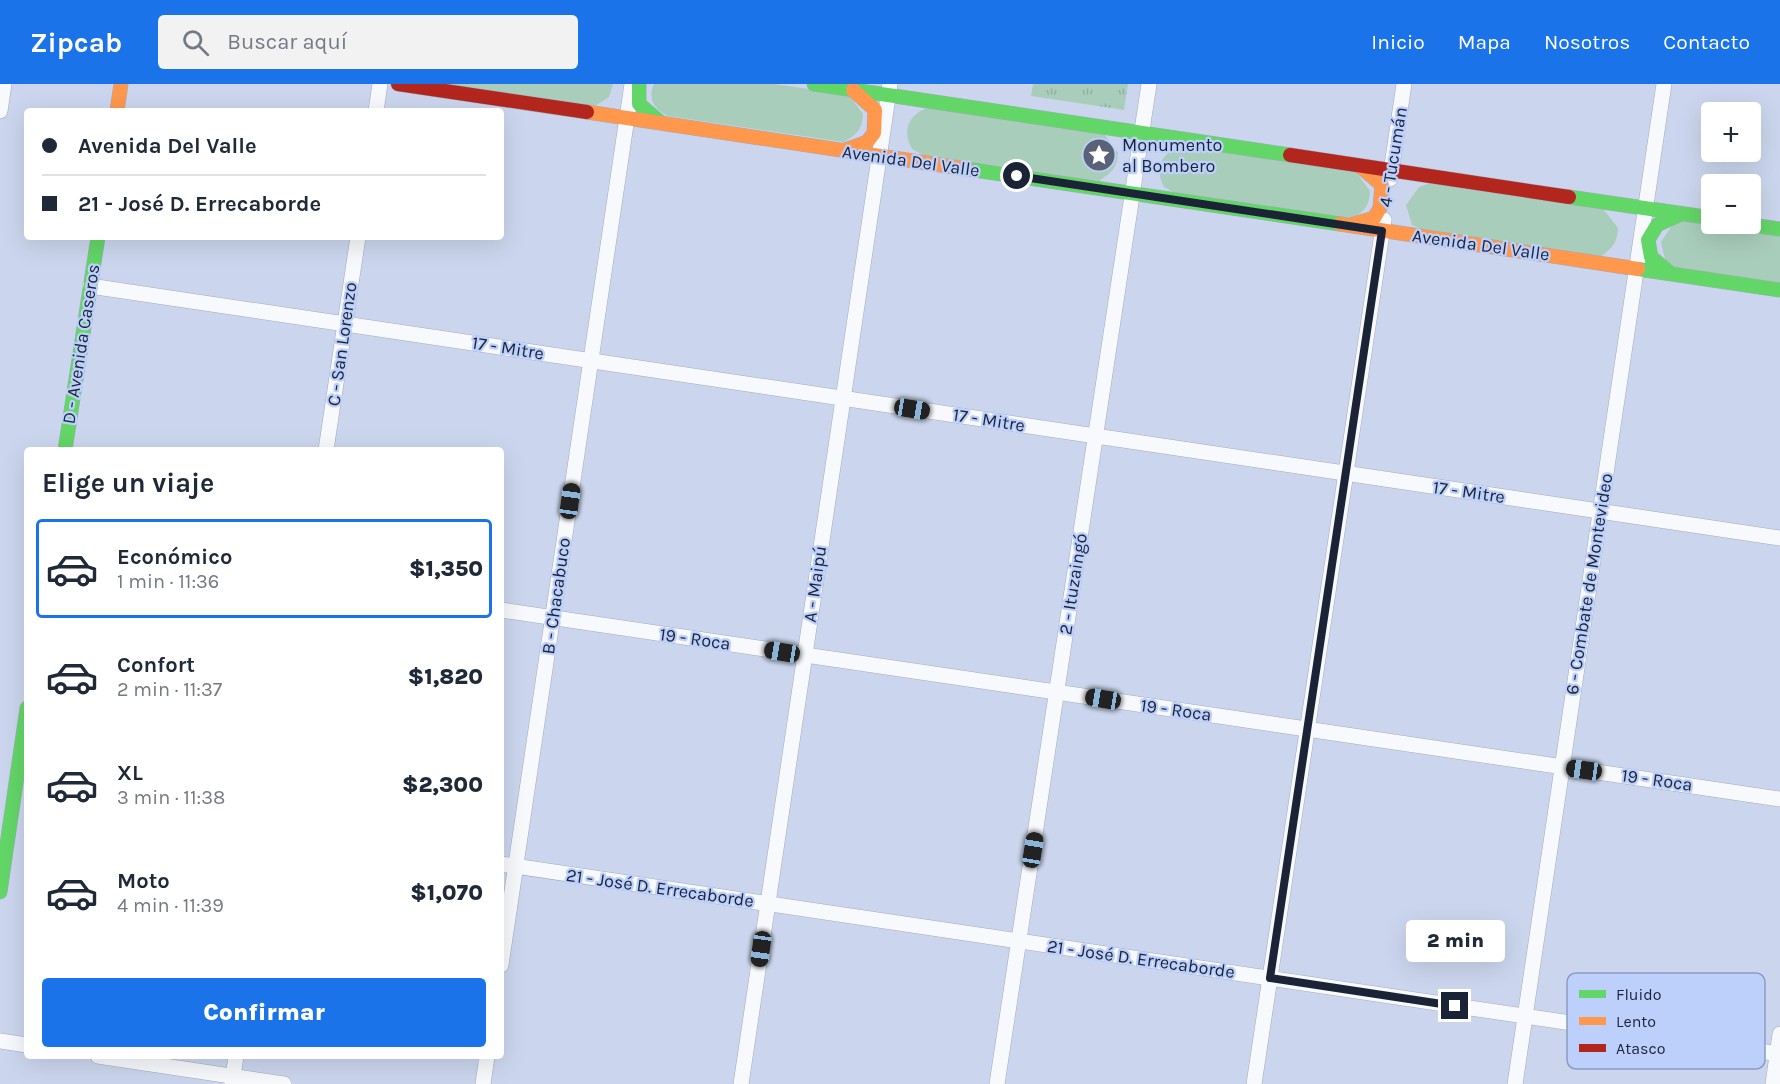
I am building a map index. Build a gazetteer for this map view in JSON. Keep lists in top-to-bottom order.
{
  "streets": {
    "street": [
      "4 - Tucumán",
      "Avenida Del Valle",
      "D - Avenida Caseros",
      "C - San Lorenzo",
      "17 - Mitre",
      "A - Maipú",
      "2 - Ituzaingó",
      "6 - Combate de Montevideo",
      "B - Chacabuco",
      "19 - Roca",
      "21 - José D. Errecaborde"
    ]
  },
  "crossings": [
    ["4 - Tucumán", "Avenida Del Valle"],
    ["4 - Tucumán", "17 - Mitre"],
    ["4 - Tucumán", "19 - Roca"],
    ["4 - Tucumán", "21 - José D. Errecaborde"],
    ["Avenida Del Valle", "A - Maipú"],
    ["Avenida Del Valle", "2 - Ituzaingó"],
    ["Avenida Del Valle", "6 - Combate de Montevideo"],
    ["Avenida Del Valle", "B - Chacabuco"],
    ["D - Avenida Caseros", "17 - Mitre"],
    ["C - San Lorenzo", "17 - Mitre"],
    ["17 - Mitre", "A - Maipú"],
    ["17 - Mitre", "2 - Ituzaingó"],
    ["17 - Mitre", "6 - Combate de Montevideo"],
    ["17 - Mitre", "B - Chacabuco"],
    ["A - Maipú", "19 - Roca"],
    ["A - Maipú", "21 - José D. Errecaborde"],
    ["2 - Ituzaingó", "19 - Roca"],
    ["2 - Ituzaingó", "21 - José D. Errecaborde"],
    ["6 - Combate de Montevideo", "19 - Roca"],
    ["6 - Combate de Montevideo", "21 - José D. Errecaborde"],
    ["B - Chacabuco", "19 - Roca"],
    ["B - Chacabuco", "21 - José D. Errecaborde"]
  ],
  "places": {
    "place": ["Monumento al Bombero"]
  },
  "legend": ["Fluido", "Lento", "Atasco"],
  "page": {
    "header": "Zipcab",
    "search": "Buscar aquí",
    "nav": [
      "Inicio",
      "Mapa",
      "Nosotros",
      "Contacto"
    ],
    "map_buttons": ["+", "−"],
    "banner": ["Avenida Del Valle", "21 - José D. Errecaborde"],
    "heading": "Elige un viaje",
    "list": [
      {
        "name": "Económico",
        "note": "1 min · 11:36",
        "value": "$1,350"
      },
      {
        "name": "Confort",
        "note": "2 min · 11:37",
        "value": "$1,820"
      },
      {
        "name": "XL",
        "note": "3 min · 11:38",
        "value": "$2,300"
      },
      {
        "name": "Moto",
        "note": "4 min · 11:39",
        "value": "$1,070"
      }
    ],
    "bubble": "2 min",
    "buttons": "Confirmar"
  }
}
